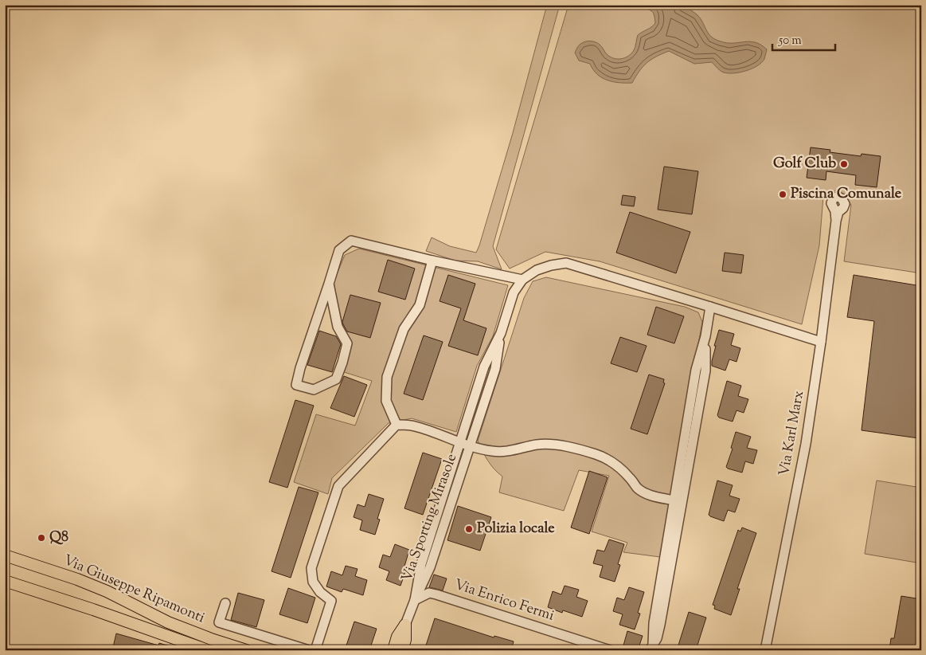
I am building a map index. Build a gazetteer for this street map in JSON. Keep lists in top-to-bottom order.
{
  "streets": {
    "main road": ["Via Giuseppe Ripamonti"],
    "street": ["Via Karl Marx", "Via Sporting Mirasole", "Via Enrico Fermi"]
  },
  "crossings": [
    ["Via Karl Marx", "Via Sporting Mirasole"],
    ["Via Sporting Mirasole", "Via Enrico Fermi"]
  ],
  "places": [
    "Golf Club",
    "Piscina Comunale",
    "Polizia locale",
    "Q8"
  ],
  "scale_bar": "50 m"
}
